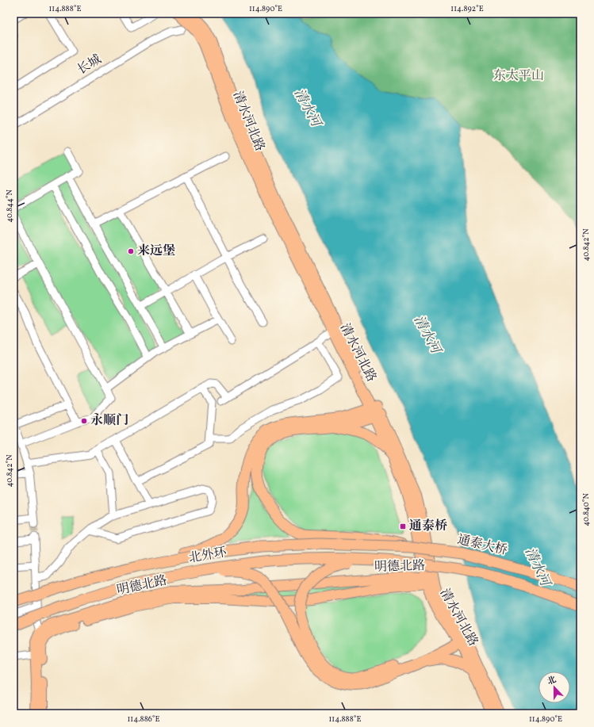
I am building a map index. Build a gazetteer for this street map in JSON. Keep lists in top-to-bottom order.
{
  "streets": {
    "highway": ["通泰大桥", "北外环"],
    "main road": ["清水河北路", "明德北路"],
    "street": ["长城"]
  },
  "crossings": [
    ["清水河北路", "明德北路"],
    ["通泰大桥", "北外环"]
  ],
  "water": ["清水河"],
  "parks": ["东太平山"],
  "places": {
    "other": ["来远堡", "永顺门"],
    "transit": ["通泰桥"]
  },
  "north": "top",
  "coordinates": [
    "114.888°E",
    "114.890°E",
    "114.892°E",
    "40.844°N",
    "40.842°N",
    "40.840°N",
    "114.886°E"
  ]
}
